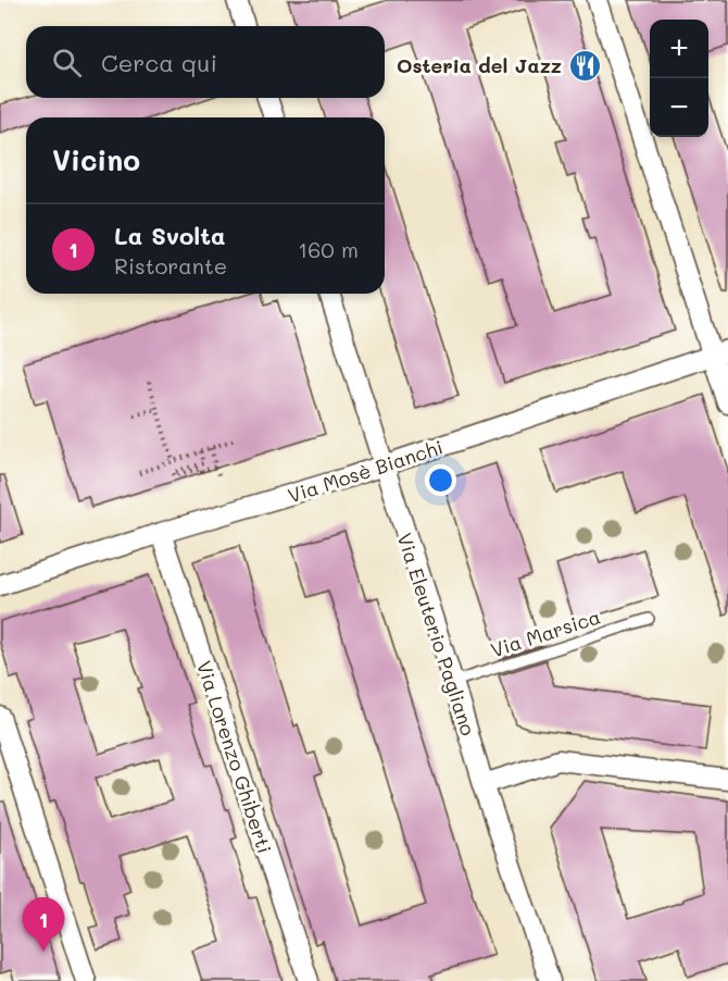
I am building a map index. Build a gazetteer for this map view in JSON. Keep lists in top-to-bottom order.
{
  "streets": {
    "street": ["Via Mosè Bianchi", "Via Eleuterio Pagliano", "Via Lorenzo Ghiberti"],
    "lane": ["Via Marsica"]
  },
  "crossings": [
    ["Via Mosè Bianchi", "Via Eleuterio Pagliano"],
    ["Via Mosè Bianchi", "Via Lorenzo Ghiberti"],
    ["Via Marsica", "Via Eleuterio Pagliano"]
  ],
  "places": {
    "restaurant": ["Osteria del Jazz"]
  },
  "page": {
    "map_buttons": ["+", "−"],
    "search": "Cerca qui",
    "heading": "Vicino",
    "list": [
      {
        "mark": "1",
        "name": "La Svolta",
        "note": "Ristorante",
        "value": "160 m"
      }
    ],
    "pins": "1"
  }
}
